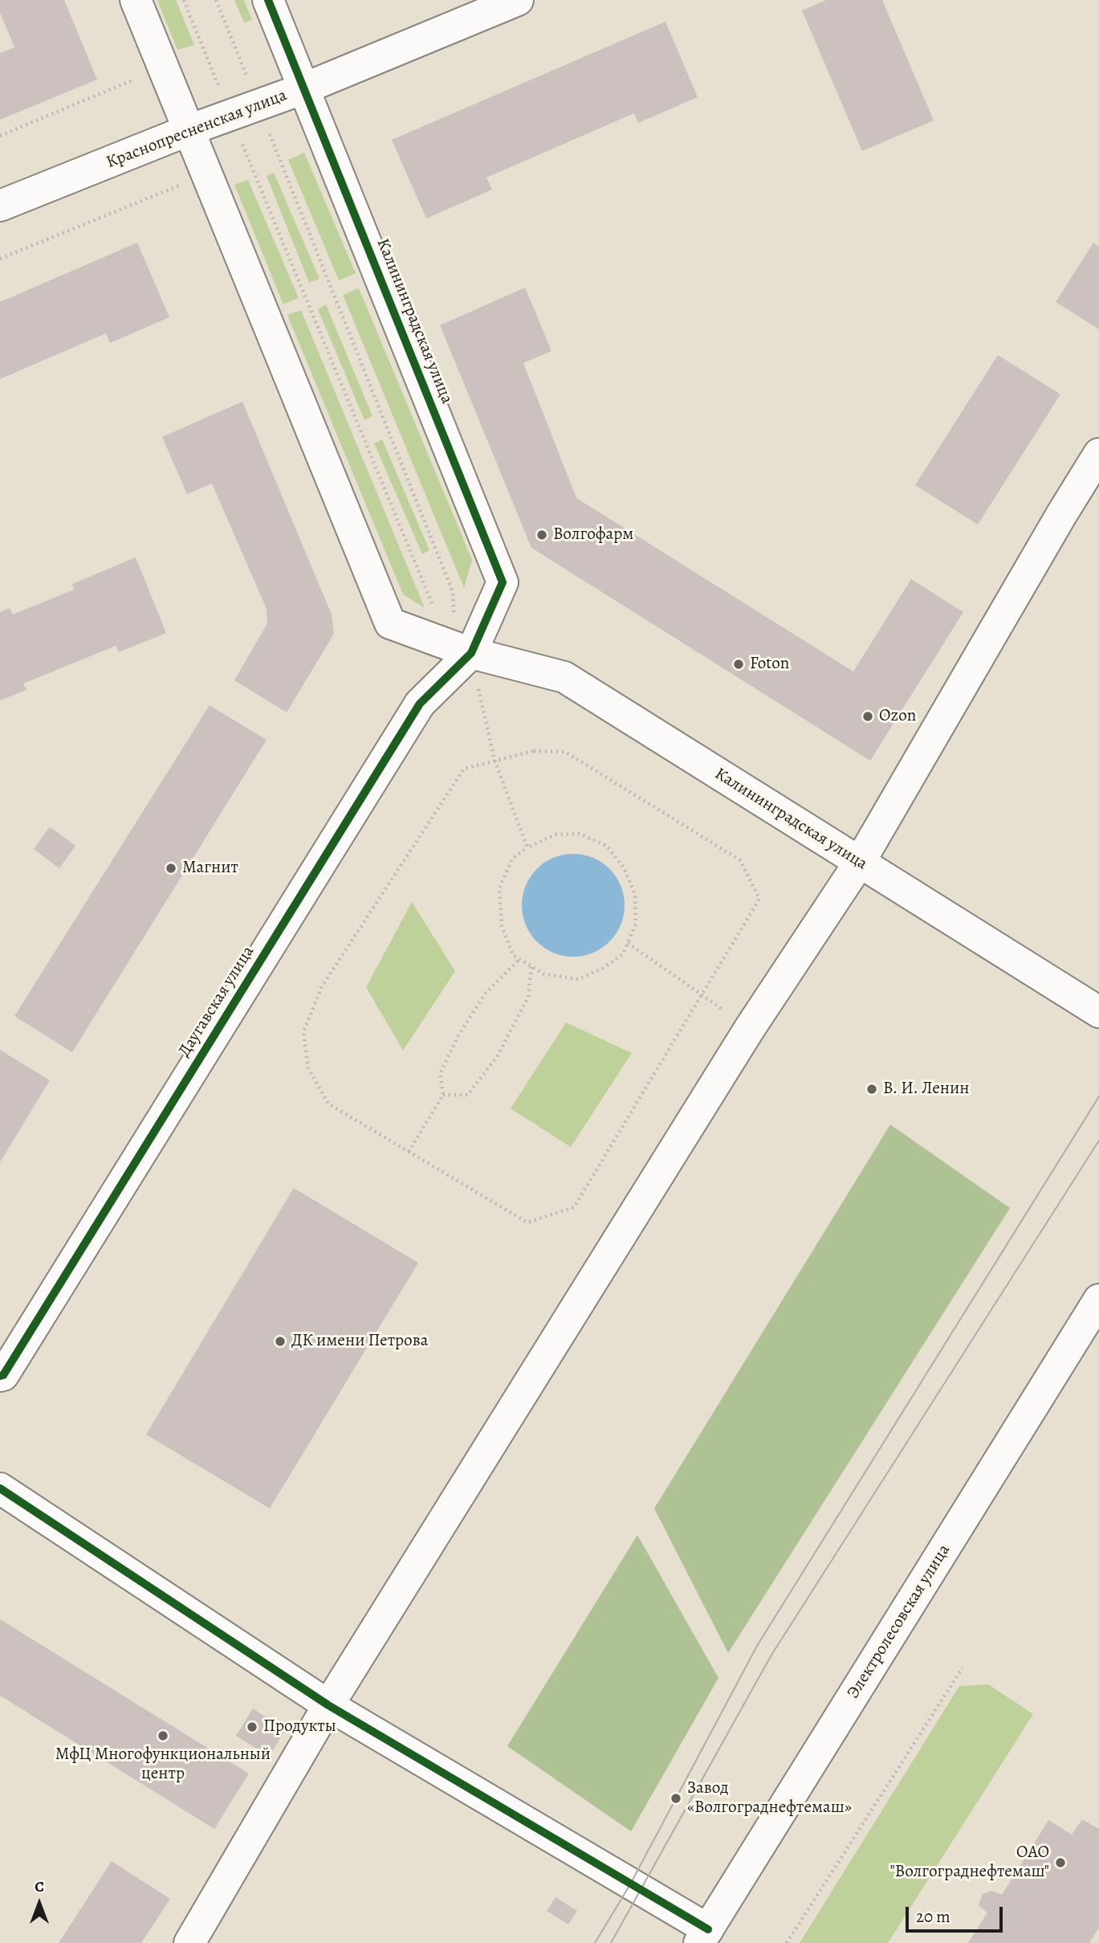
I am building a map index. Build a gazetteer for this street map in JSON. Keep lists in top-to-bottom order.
{
  "streets": {
    "street": [
      "Краснопресненская улица",
      "Калининградская улица",
      "Даугавская улица",
      "Электролесовская улица"
    ]
  },
  "crossings": [
    ["Краснопресненская улица", "Калининградская улица"],
    ["Калининградская улица", "Даугавская улица"]
  ],
  "places": [
    "Волгофарм",
    "Foton",
    "Ozon",
    "Магнит",
    "В. И. Ленин",
    "ДК имени Петрова",
    "Продукты",
    "МфЦ Многофункциональный центр",
    "Завод «Волгограднефтемаш»",
    "ОАО \"Волгограднефтемаш\""
  ],
  "scale_bar": "20 m",
  "north": "top"
}
